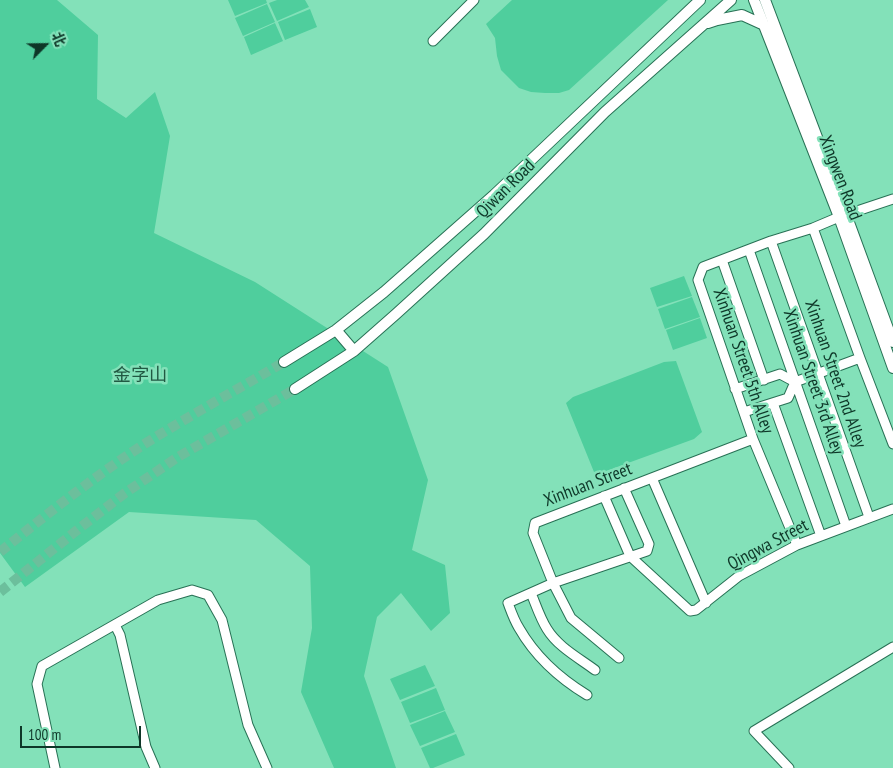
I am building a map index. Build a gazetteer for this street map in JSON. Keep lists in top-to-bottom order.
{
  "streets": {
    "main road": ["Xingwen Road", "Qiwan Road"],
    "street": [
      "Xinhuan Street 5th Alley",
      "Xinhuan Street 2nd Alley",
      "Xinhuan Street 3rd Alley",
      "Xinhuan Street",
      "Qingwa Street"
    ]
  },
  "crossings": [
    ["Xingwen Road", "Xinhuan Street 5th Alley"],
    ["Xinhuan Street 5th Alley", "Xinhuan Street 2nd Alley"],
    ["Xinhuan Street 5th Alley", "Xinhuan Street 3rd Alley"],
    ["Xinhuan Street 5th Alley", "Xinhuan Street"],
    ["Xinhuan Street 5th Alley", "Qingwa Street"],
    ["Xinhuan Street 2nd Alley", "Qingwa Street"],
    ["Xinhuan Street 3rd Alley", "Qingwa Street"],
    ["Xinhuan Street", "Qingwa Street"]
  ],
  "parks": ["金字山"],
  "scale_bar": "100 m",
  "north": "top right"
}
